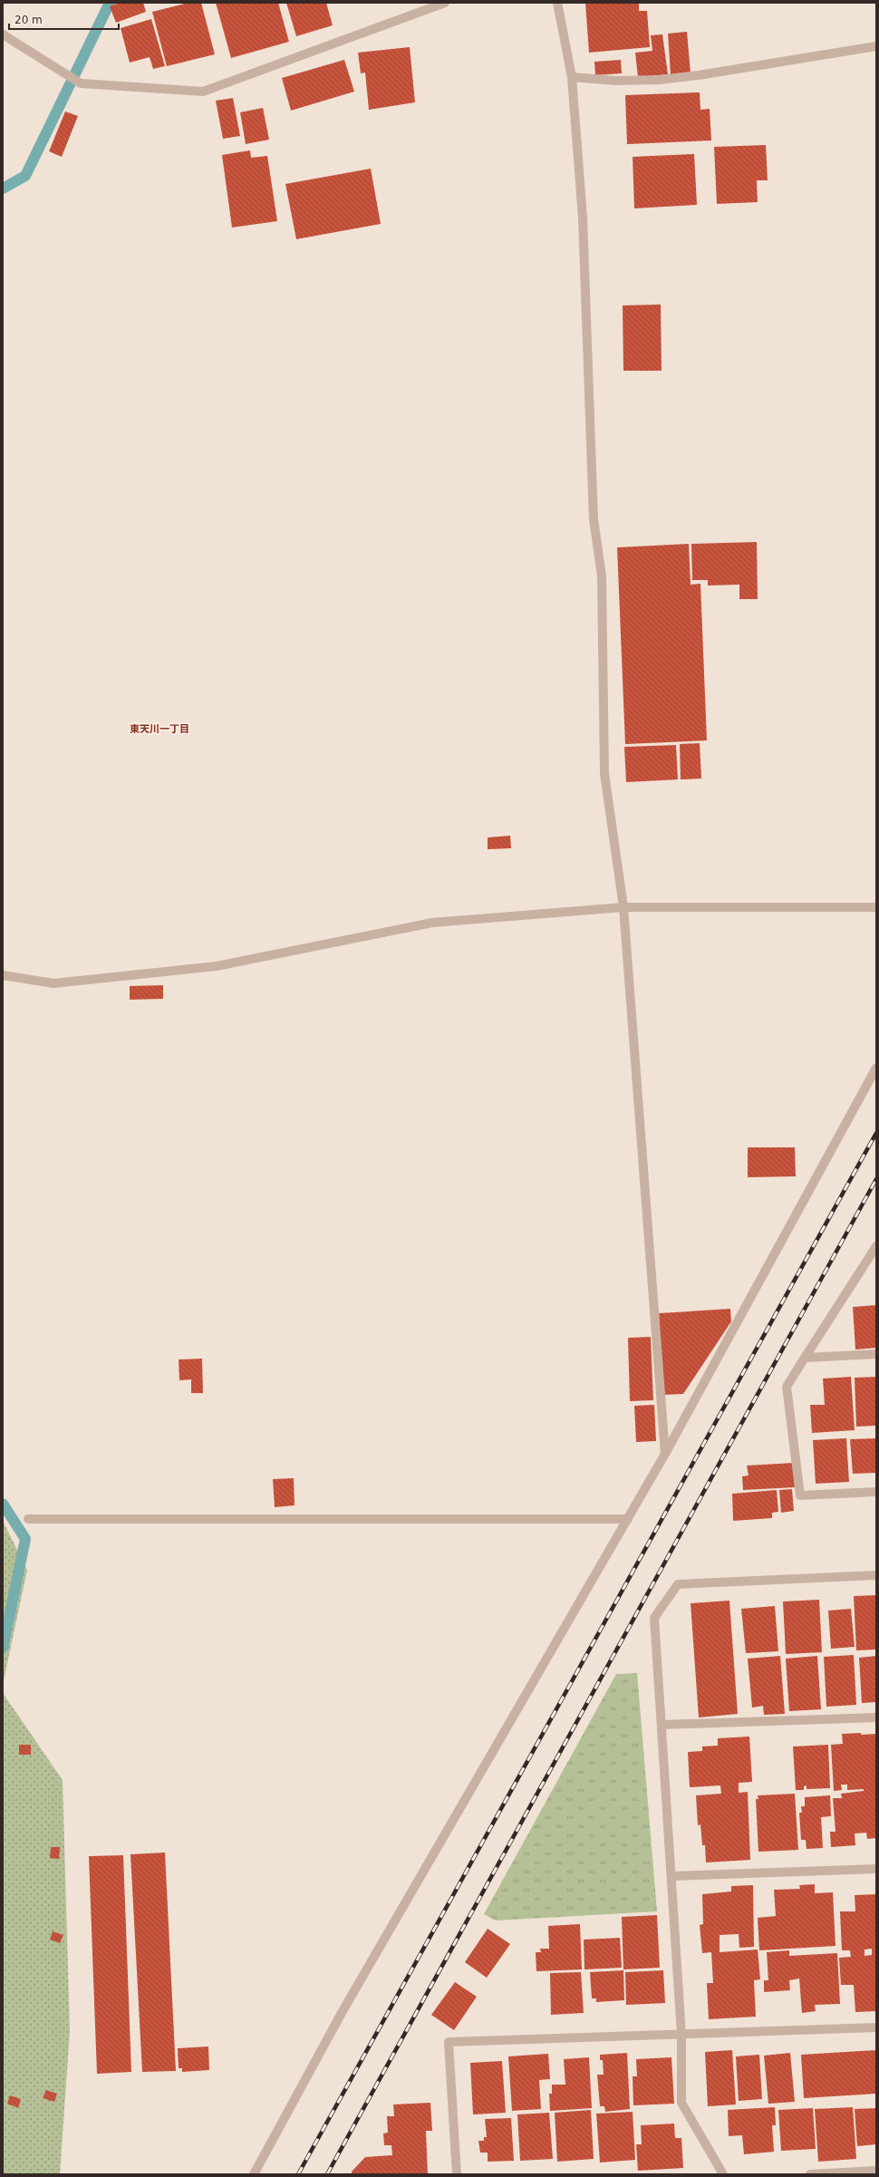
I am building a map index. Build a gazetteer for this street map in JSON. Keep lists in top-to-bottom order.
{
  "districts": ["東天川一丁目"],
  "scale_bar": "20 m"
}
